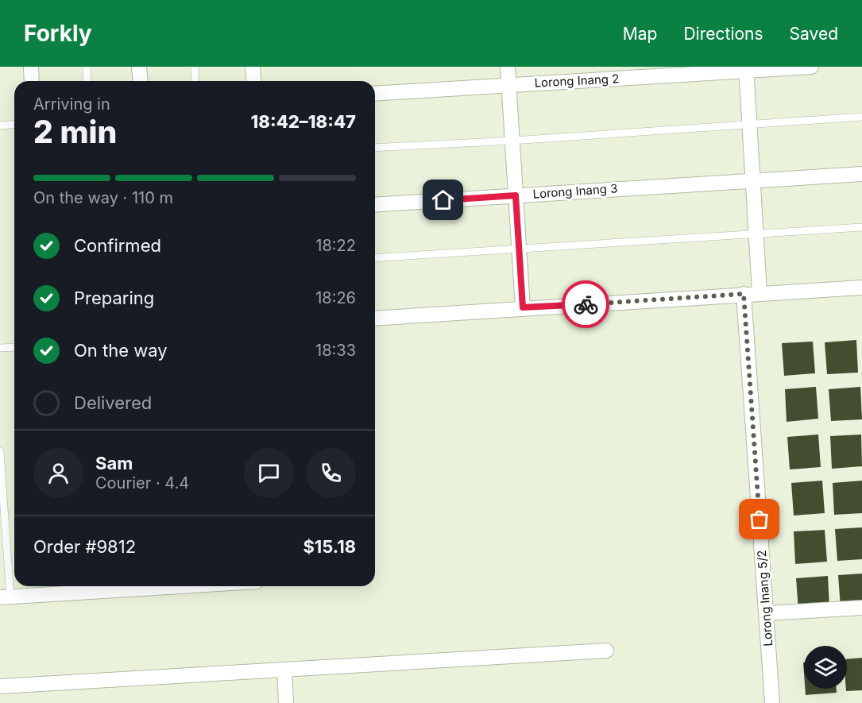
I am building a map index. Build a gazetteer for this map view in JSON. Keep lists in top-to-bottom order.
{
  "streets": {
    "street": ["Lorong Inang 2", "Lorong Inang 3", "Lorong Inang 5/2"]
  },
  "page": {
    "header": "Forkly",
    "nav": ["Map", "Directions", "Saved"],
    "heading": ["2 min", "Arriving in", "18:42–18:47"],
    "panel": [
      "Sam",
      "Courier · 4.4",
      "Order #9812",
      "$15.18"
    ],
    "bar": "On the way · 110 m",
    "list": [
      ["Confirmed", "18:22"],
      ["Preparing", "18:26"],
      ["On the way", "18:33"],
      "Delivered"
    ]
  }
}
